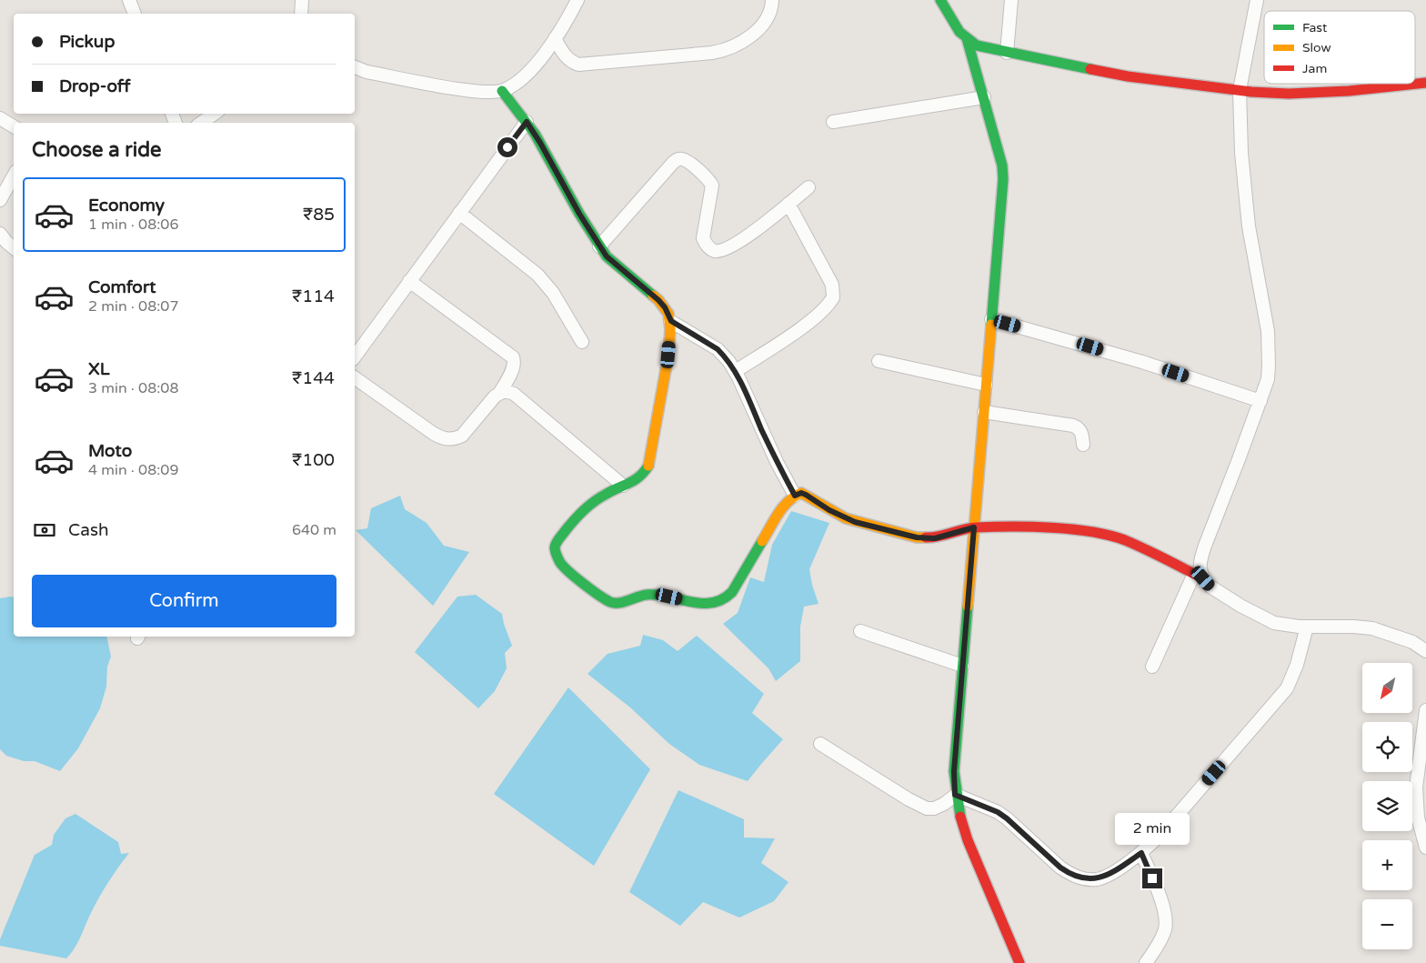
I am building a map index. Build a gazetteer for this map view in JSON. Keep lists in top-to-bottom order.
{
  "legend": ["Fast", "Slow", "Jam"],
  "north": "bottom left",
  "page": {
    "banner": ["Pickup", "Drop-off"],
    "heading": "Choose a ride",
    "list": [
      {
        "name": "Economy",
        "note": "1 min · 08:06",
        "value": "₹85"
      },
      {
        "name": "Comfort",
        "note": "2 min · 08:07",
        "value": "₹114"
      },
      {
        "name": "XL",
        "note": "3 min · 08:08",
        "value": "₹144"
      },
      {
        "name": "Moto",
        "note": "4 min · 08:09",
        "value": "₹100"
      }
    ],
    "pay": ["Cash", "640 m"],
    "buttons": "Confirm",
    "map_buttons": ["+", "−"],
    "bubble": "2 min"
  }
}
